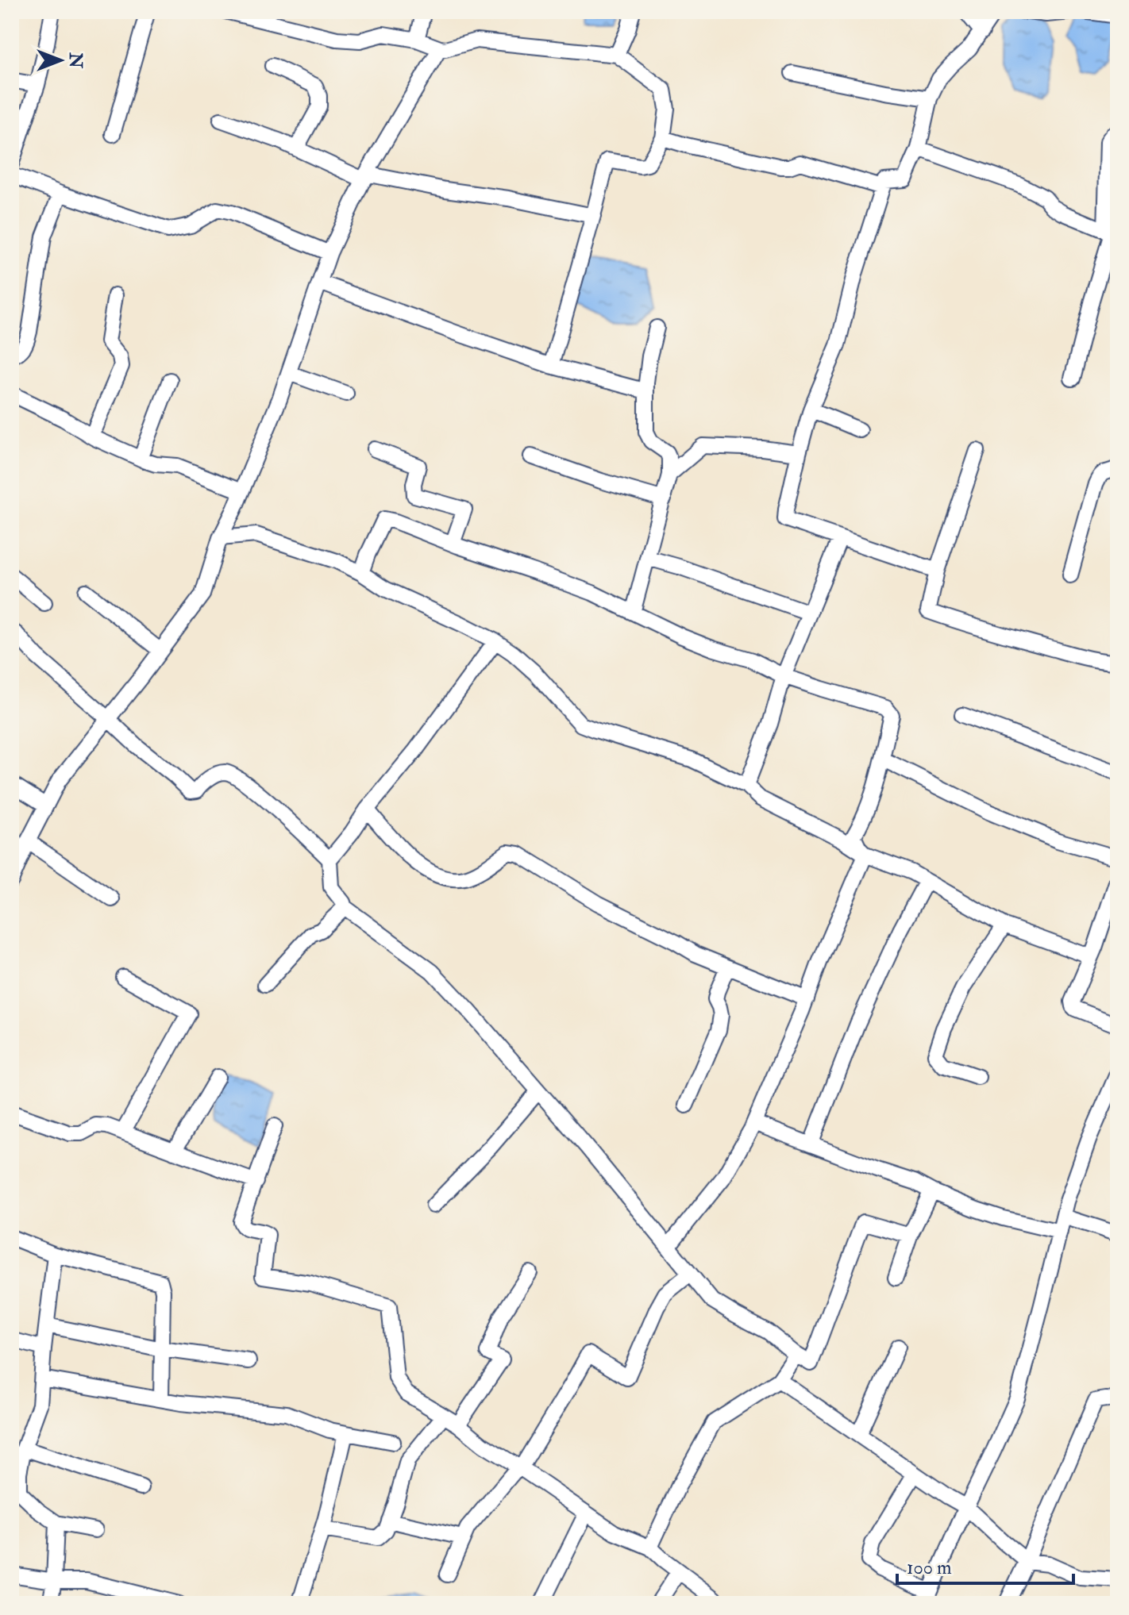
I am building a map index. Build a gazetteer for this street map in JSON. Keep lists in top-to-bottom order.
{
  "scale_bar": "100 m",
  "north": "right"
}
